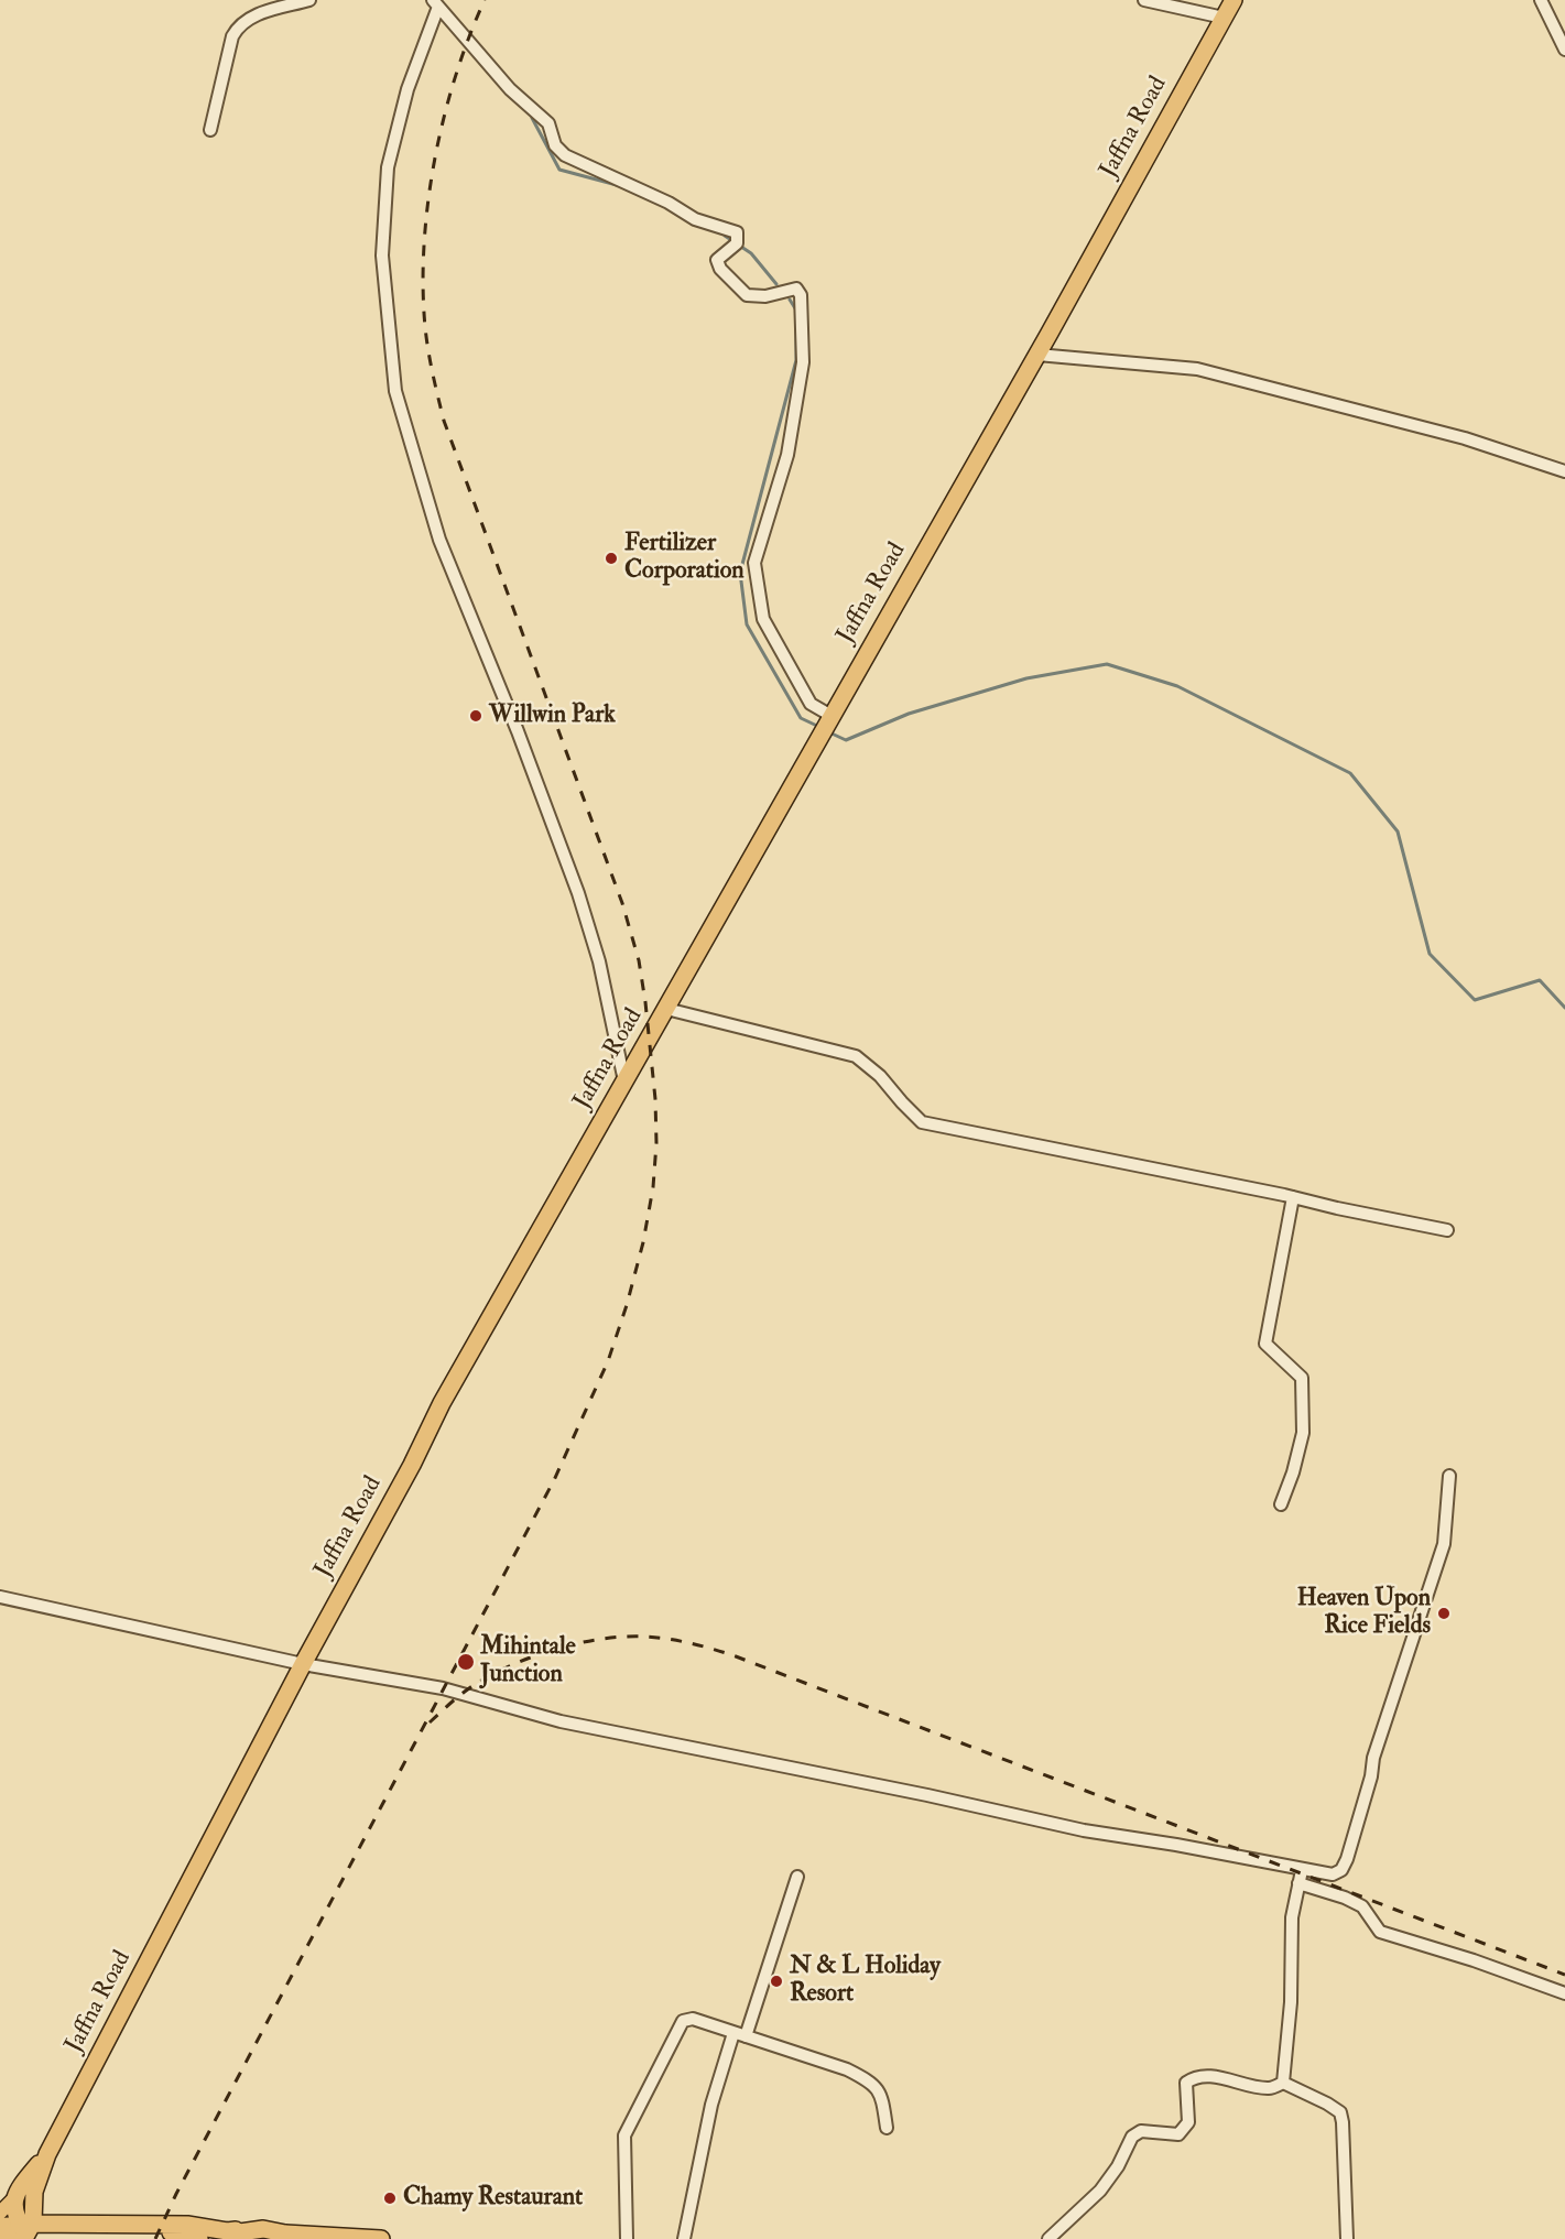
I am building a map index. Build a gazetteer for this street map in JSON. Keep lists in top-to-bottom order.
{
  "streets": {
    "highway": ["Jaffna Road"]
  },
  "places": [
    "Fertilizer Corporation",
    "Willwin Park",
    "Heaven Upon Rice Fields",
    "Mihintale Junction",
    "N & L Holiday Resort",
    "Chamy Restaurant"
  ]
}
